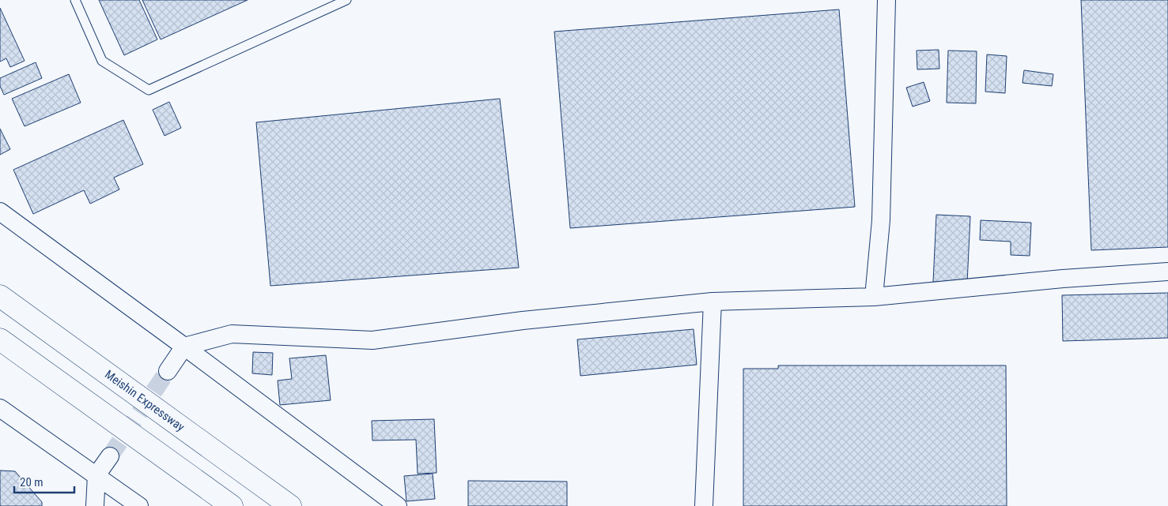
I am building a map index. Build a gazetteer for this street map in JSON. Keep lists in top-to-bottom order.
{
  "streets": {
    "highway": ["Meishin Expressway"]
  },
  "scale_bar": "20 m"
}
